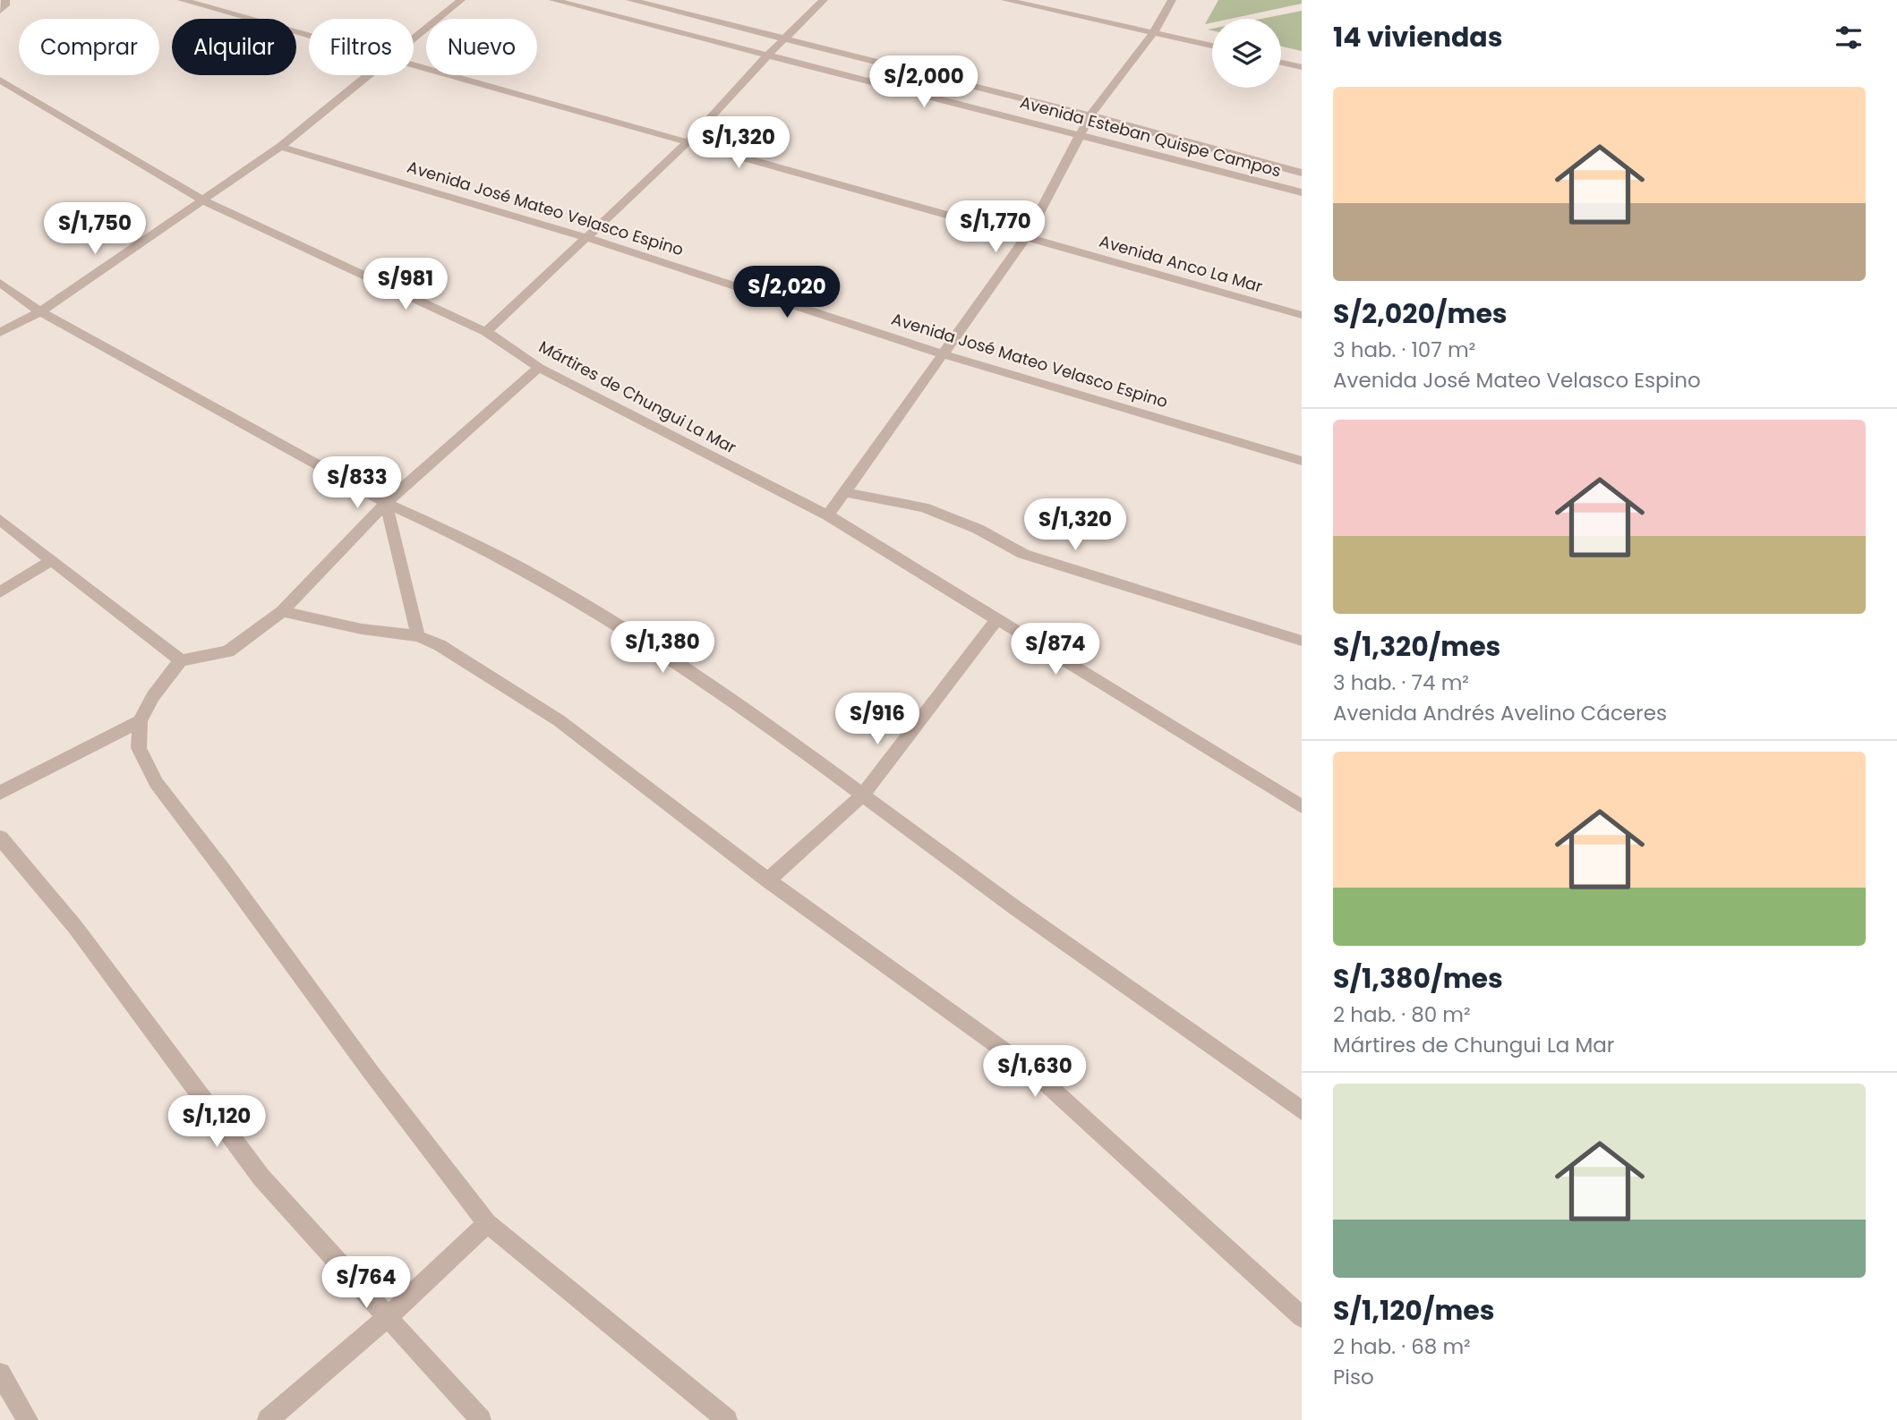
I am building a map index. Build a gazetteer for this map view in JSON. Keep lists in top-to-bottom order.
{
  "streets": {
    "street": [
      "Avenida Esteban Quispe Campos",
      "Avenida José Mateo Velasco Espino",
      "Avenida Anco La Mar",
      "Mártires de Chungui La Mar"
    ]
  },
  "page": {
    "heading": "14 viviendas",
    "chip": [
      "Comprar",
      "Alquilar",
      "Filtros",
      "Nuevo"
    ],
    "price": [
      "S/2,000",
      "S/1,320",
      "S/1,770",
      "S/1,750",
      "S/981",
      "S/2,020",
      "S/833",
      "S/1,320",
      "S/1,380",
      "S/874",
      "S/916",
      "S/1,630",
      "S/1,120",
      "S/764"
    ],
    "list": [
      {
        "name": "S/2,020/mes",
        "note": "3 hab. · 107 m² · Avenida José Mateo Velasco Espino"
      },
      {
        "name": "S/1,320/mes",
        "note": "3 hab. · 74 m² · Avenida Andrés Avelino Cáceres"
      },
      {
        "name": "S/1,380/mes",
        "note": "2 hab. · 80 m² · Mártires de Chungui La Mar"
      },
      {
        "name": "S/1,120/mes",
        "note": "2 hab. · 68 m² · Piso"
      }
    ]
  }
}
